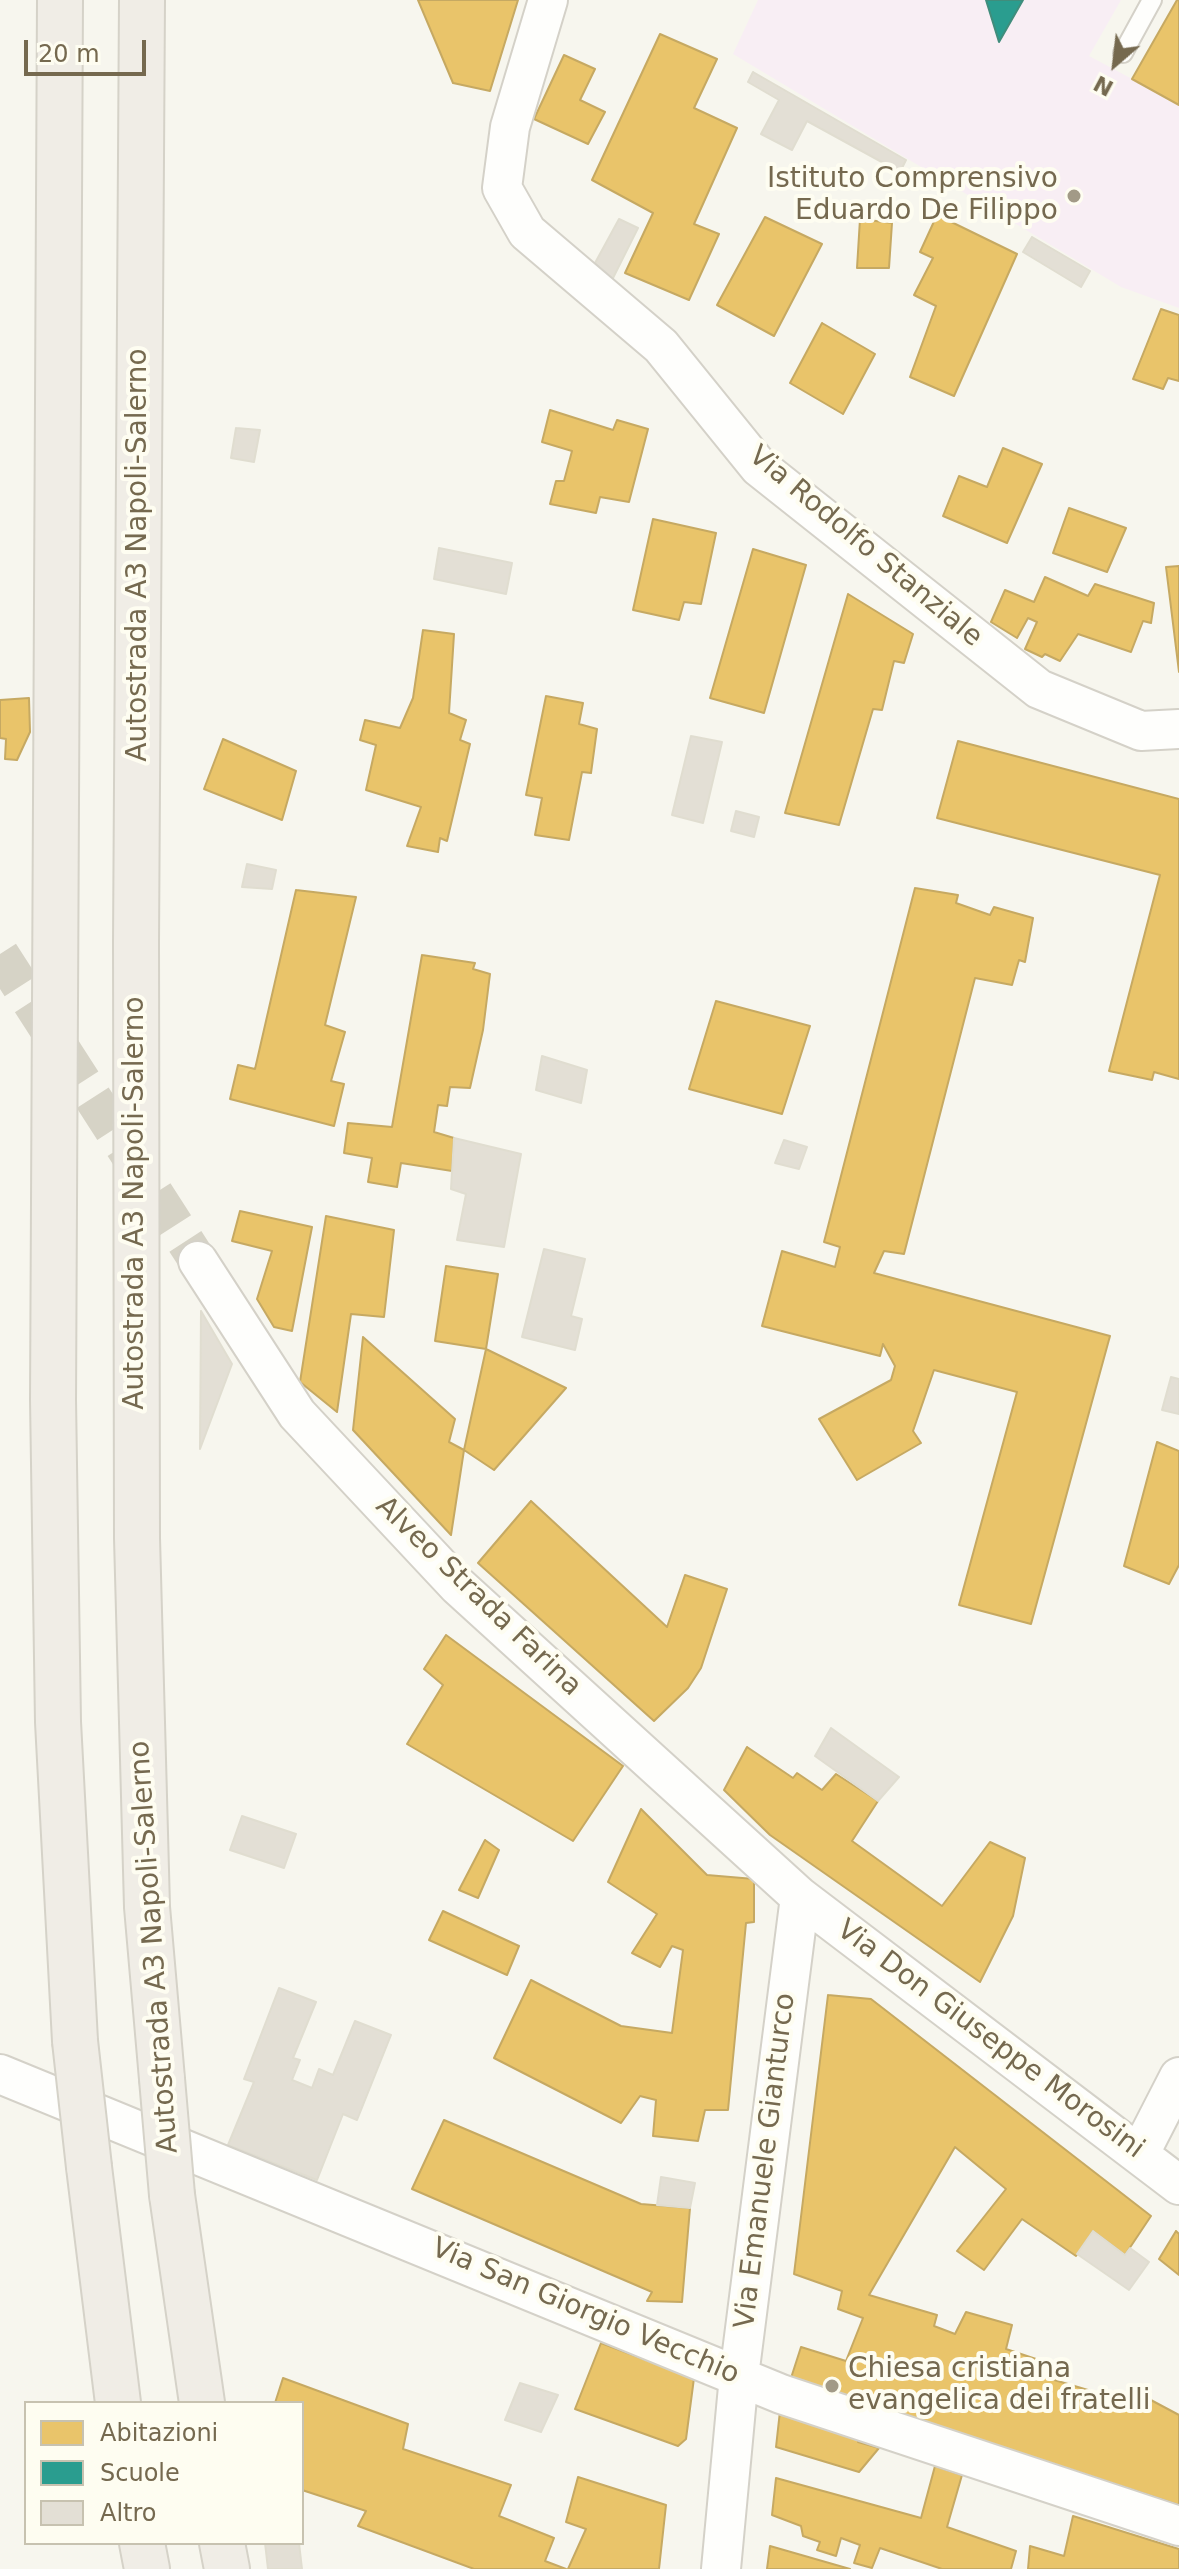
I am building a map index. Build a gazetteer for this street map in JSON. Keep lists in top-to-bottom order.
{
  "streets": {
    "highway": ["Autostrada A3 Napoli-Salerno"],
    "street": [
      "Via Rodolfo Stanziale",
      "Alveo Strada Farina",
      "Via Don Giuseppe Morosini",
      "Via Emanuele Gianturco",
      "Via San Giorgio Vecchio"
    ]
  },
  "crossings": [
    ["Alveo Strada Farina", "Via Don Giuseppe Morosini"],
    ["Alveo Strada Farina", "Via Emanuele Gianturco"],
    ["Via Don Giuseppe Morosini", "Via Emanuele Gianturco"],
    ["Via Emanuele Gianturco", "Via San Giorgio Vecchio"]
  ],
  "places": ["Istituto Comprensivo Eduardo De Filippo", "Chiesa cristiana evangelica dei fratelli"],
  "legend": ["Abitazioni", "Scuole", "Altro"],
  "scale_bar": "20 m",
  "north": "bottom left"
}
